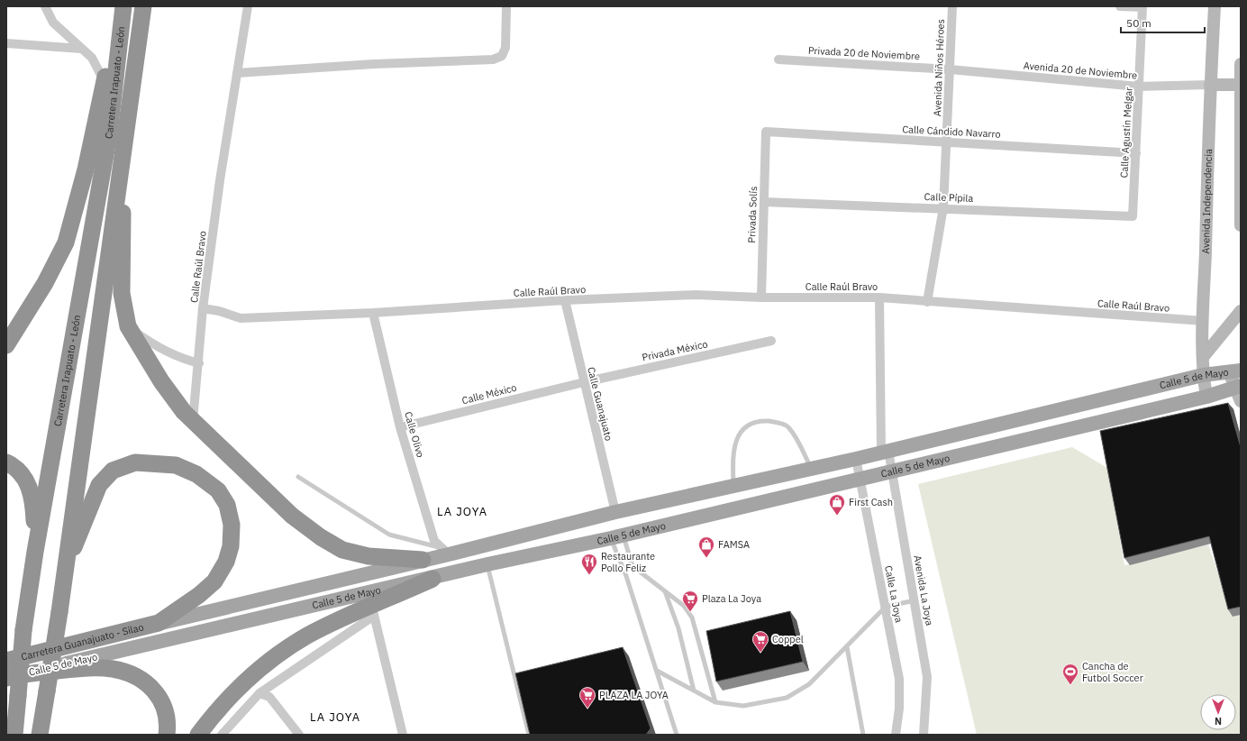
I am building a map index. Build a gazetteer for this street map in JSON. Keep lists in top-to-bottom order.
{
  "streets": {
    "highway": ["Carretera Irapuato - León", "Carretera Guanajuato - Silao"],
    "main road": ["Calle 5 de Mayo"],
    "street": [
      "Privada 20 de Noviembre",
      "Avenida Niños Héroes",
      "Avenida 20 de Noviembre",
      "Calle Cándido Navarro",
      "Calle Agustín Melgar",
      "Calle Pípila",
      "Avenida Independencia",
      "Privada Solís",
      "Calle Raúl Bravo",
      "Privada México",
      "Calle México",
      "Calle Guanajuato",
      "Calle Olivo",
      "Avenida La Joya",
      "Calle La Joya"
    ]
  },
  "crossings": [
    ["Privada 20 de Noviembre", "Avenida Niños Héroes"],
    ["Privada 20 de Noviembre", "Avenida 20 de Noviembre"],
    ["Avenida Niños Héroes", "Avenida 20 de Noviembre"],
    ["Avenida Niños Héroes", "Calle Cándido Navarro"],
    ["Avenida Niños Héroes", "Calle Pípila"],
    ["Avenida Niños Héroes", "Calle Raúl Bravo"],
    ["Avenida 20 de Noviembre", "Calle Agustín Melgar"],
    ["Avenida 20 de Noviembre", "Avenida Independencia"],
    ["Calle Cándido Navarro", "Calle Agustín Melgar"],
    ["Calle Cándido Navarro", "Privada Solís"],
    ["Calle Agustín Melgar", "Calle Pípila"],
    ["Calle Pípila", "Privada Solís"],
    ["Avenida Independencia", "Calle Raúl Bravo"],
    ["Avenida Independencia", "Calle 5 de Mayo"],
    ["Privada Solís", "Calle Raúl Bravo"],
    ["Calle Raúl Bravo", "Calle Guanajuato"],
    ["Calle Raúl Bravo", "Calle Olivo"],
    ["Privada México", "Calle México"],
    ["Privada México", "Calle Guanajuato"],
    ["Calle 5 de Mayo", "Calle Guanajuato"],
    ["Calle 5 de Mayo", "Calle Olivo"],
    ["Calle 5 de Mayo", "Avenida La Joya"],
    ["Calle 5 de Mayo", "Calle La Joya"],
    ["Calle 5 de Mayo", "Carretera Guanajuato - Silao"],
    ["Calle México", "Calle Guanajuato"],
    ["Calle México", "Calle Olivo"]
  ],
  "districts": ["LA JOYA", "LA JOYA"],
  "places": {
    "shop": ["First Cash", "FAMSA"],
    "restaurant": ["Restaurante Pollo Feliz"],
    "supermarket": ["Plaza La Joya", "Coppel", "PLAZA LA JOYA"],
    "sports": ["Cancha de Futbol Soccer"]
  },
  "scale_bar": "50 m",
  "north": "bottom"
}
